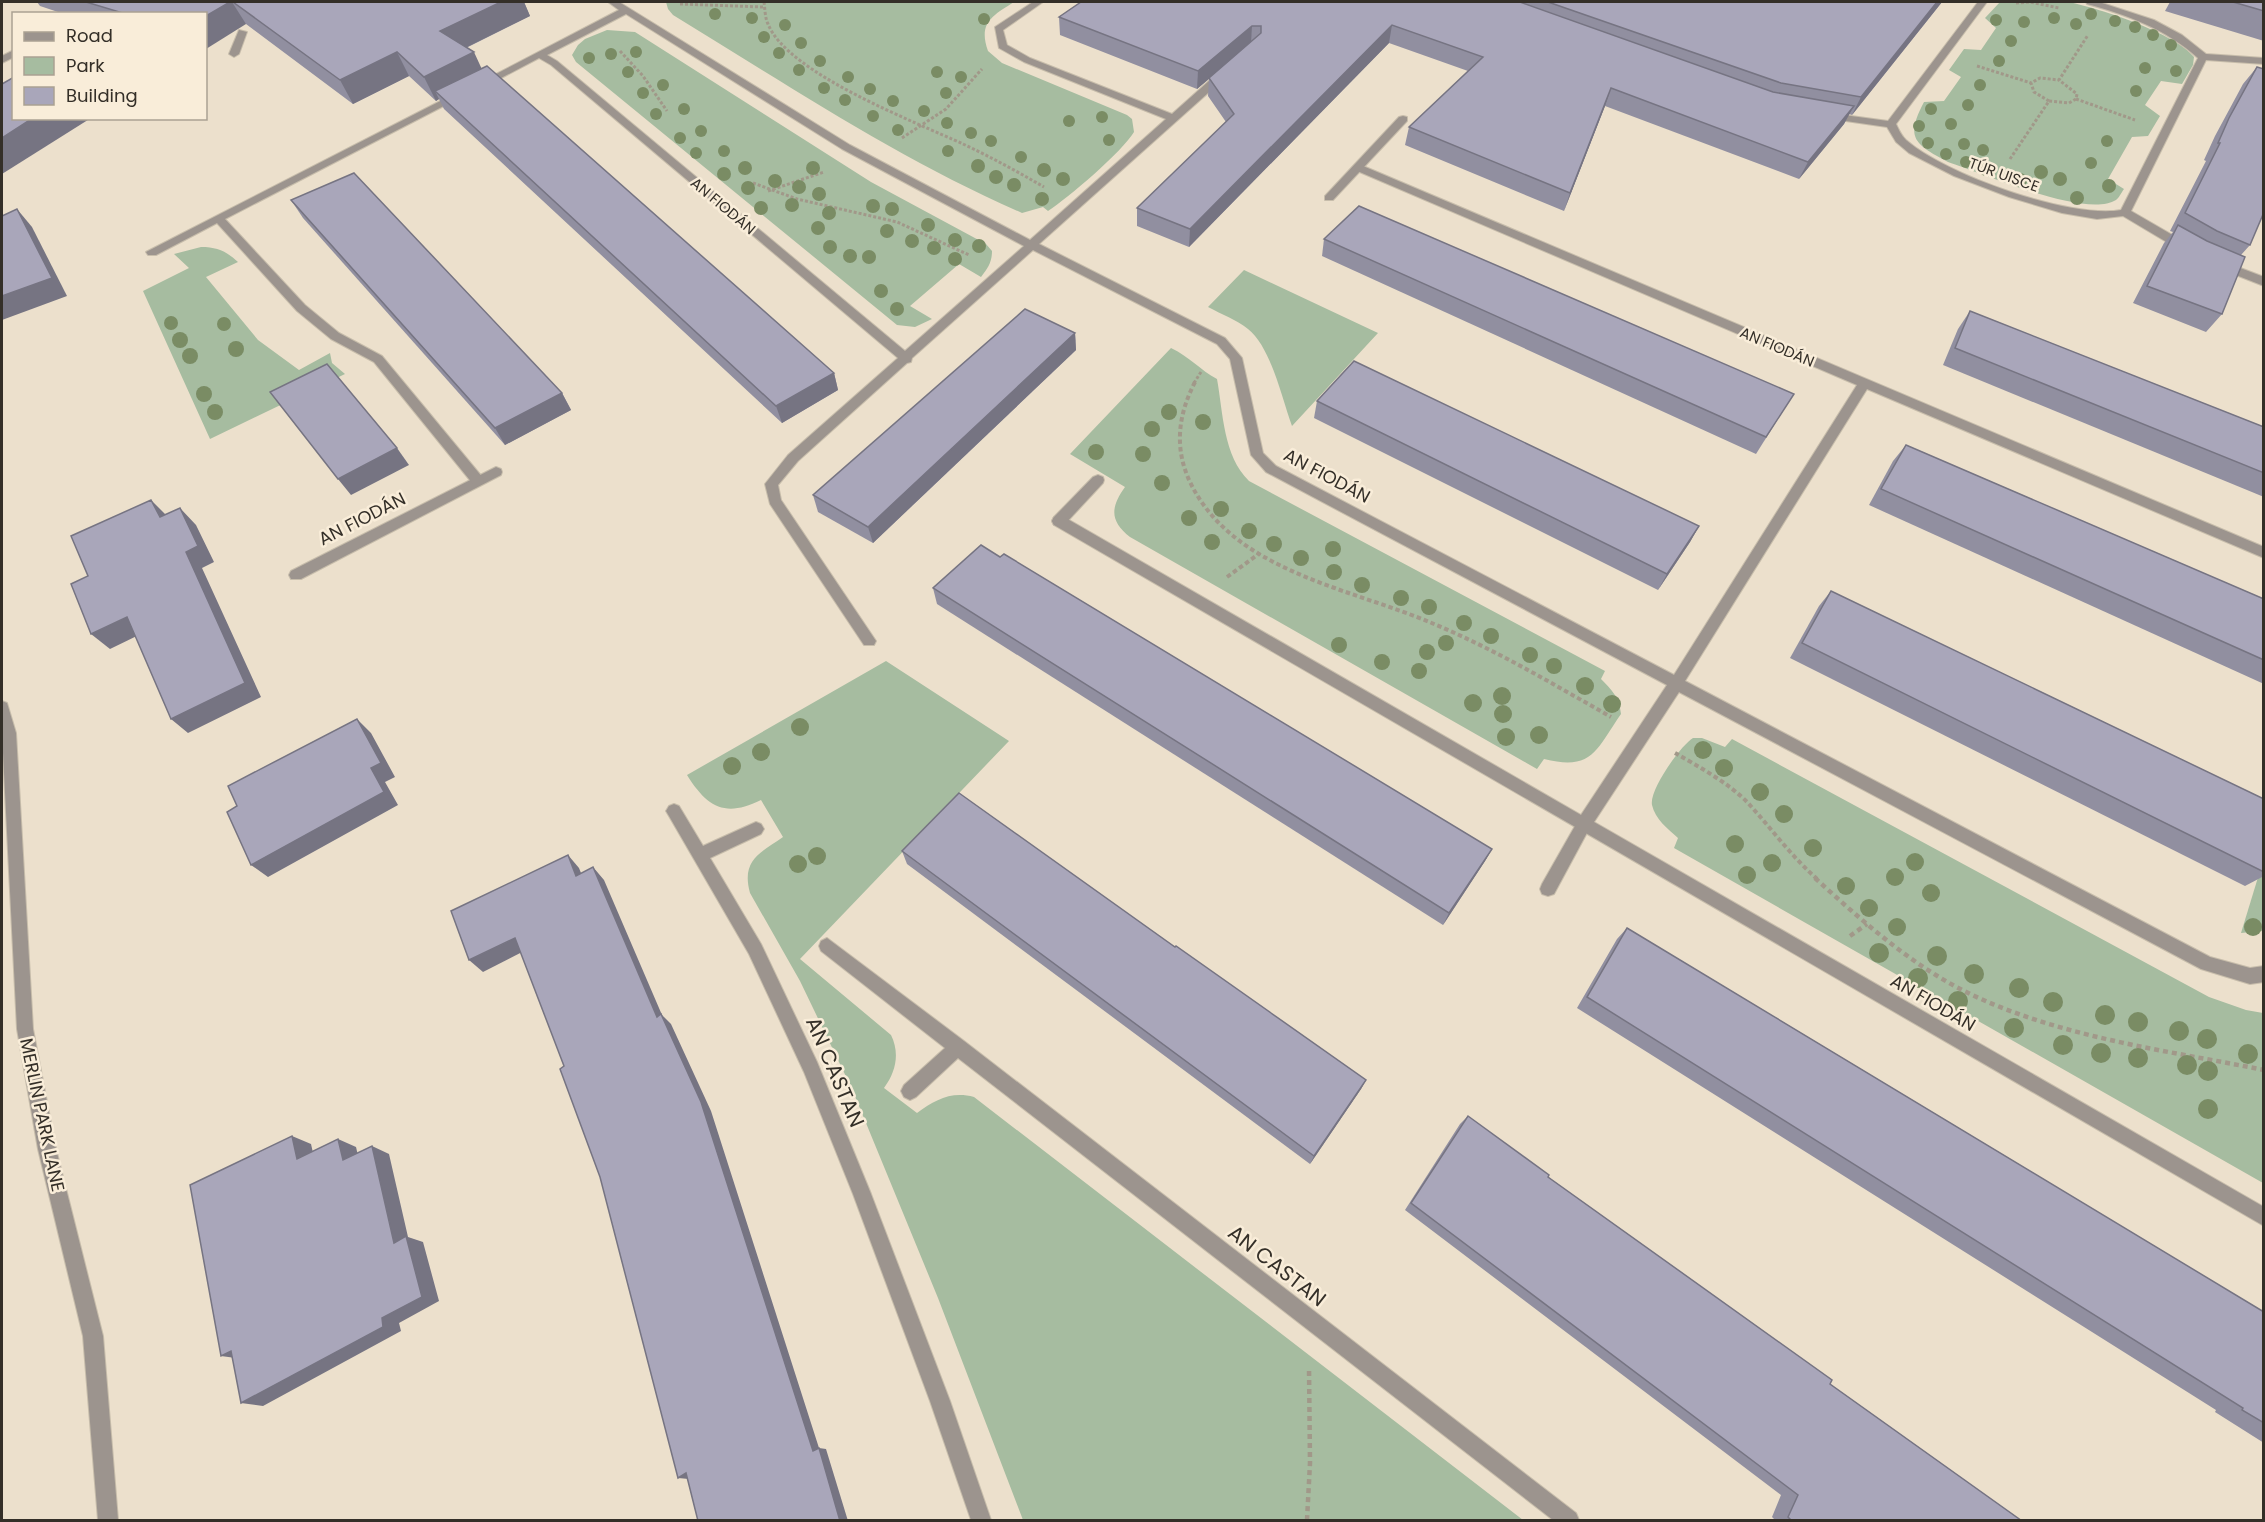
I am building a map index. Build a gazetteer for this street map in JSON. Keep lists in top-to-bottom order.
{
  "streets": {
    "street": [
      "TÚR UISCE",
      "AN FIODÁN",
      "AN CASTAN",
      "MERLIN PARK LANE"
    ]
  },
  "legend": ["Road", "Park", "Building"]
}
